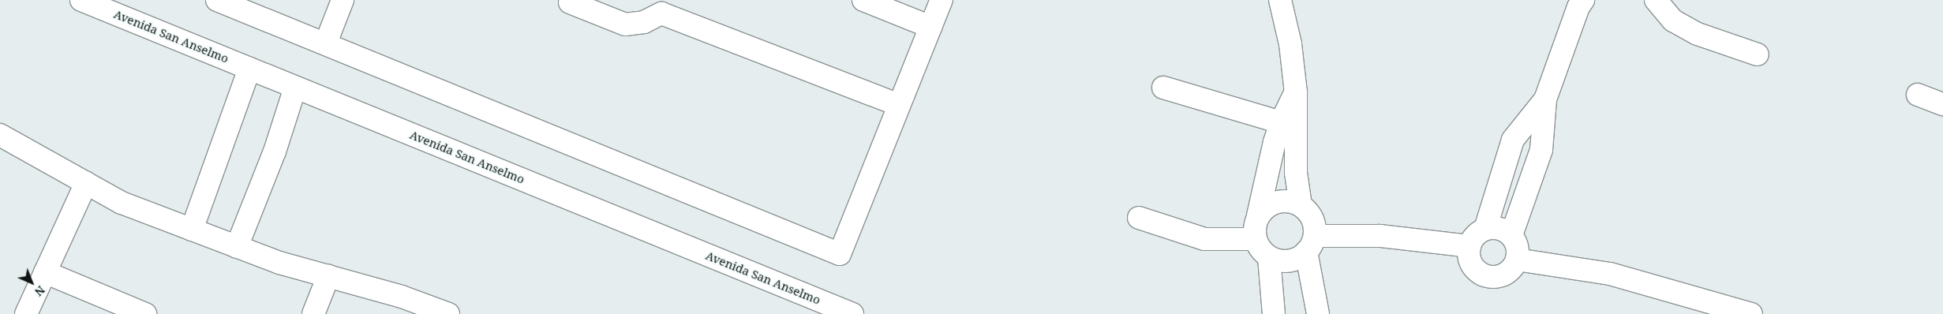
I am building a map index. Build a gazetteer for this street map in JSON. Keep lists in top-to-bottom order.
{
  "streets": {
    "street": ["Avenida San Anselmo"]
  },
  "north": "bottom right"
}
